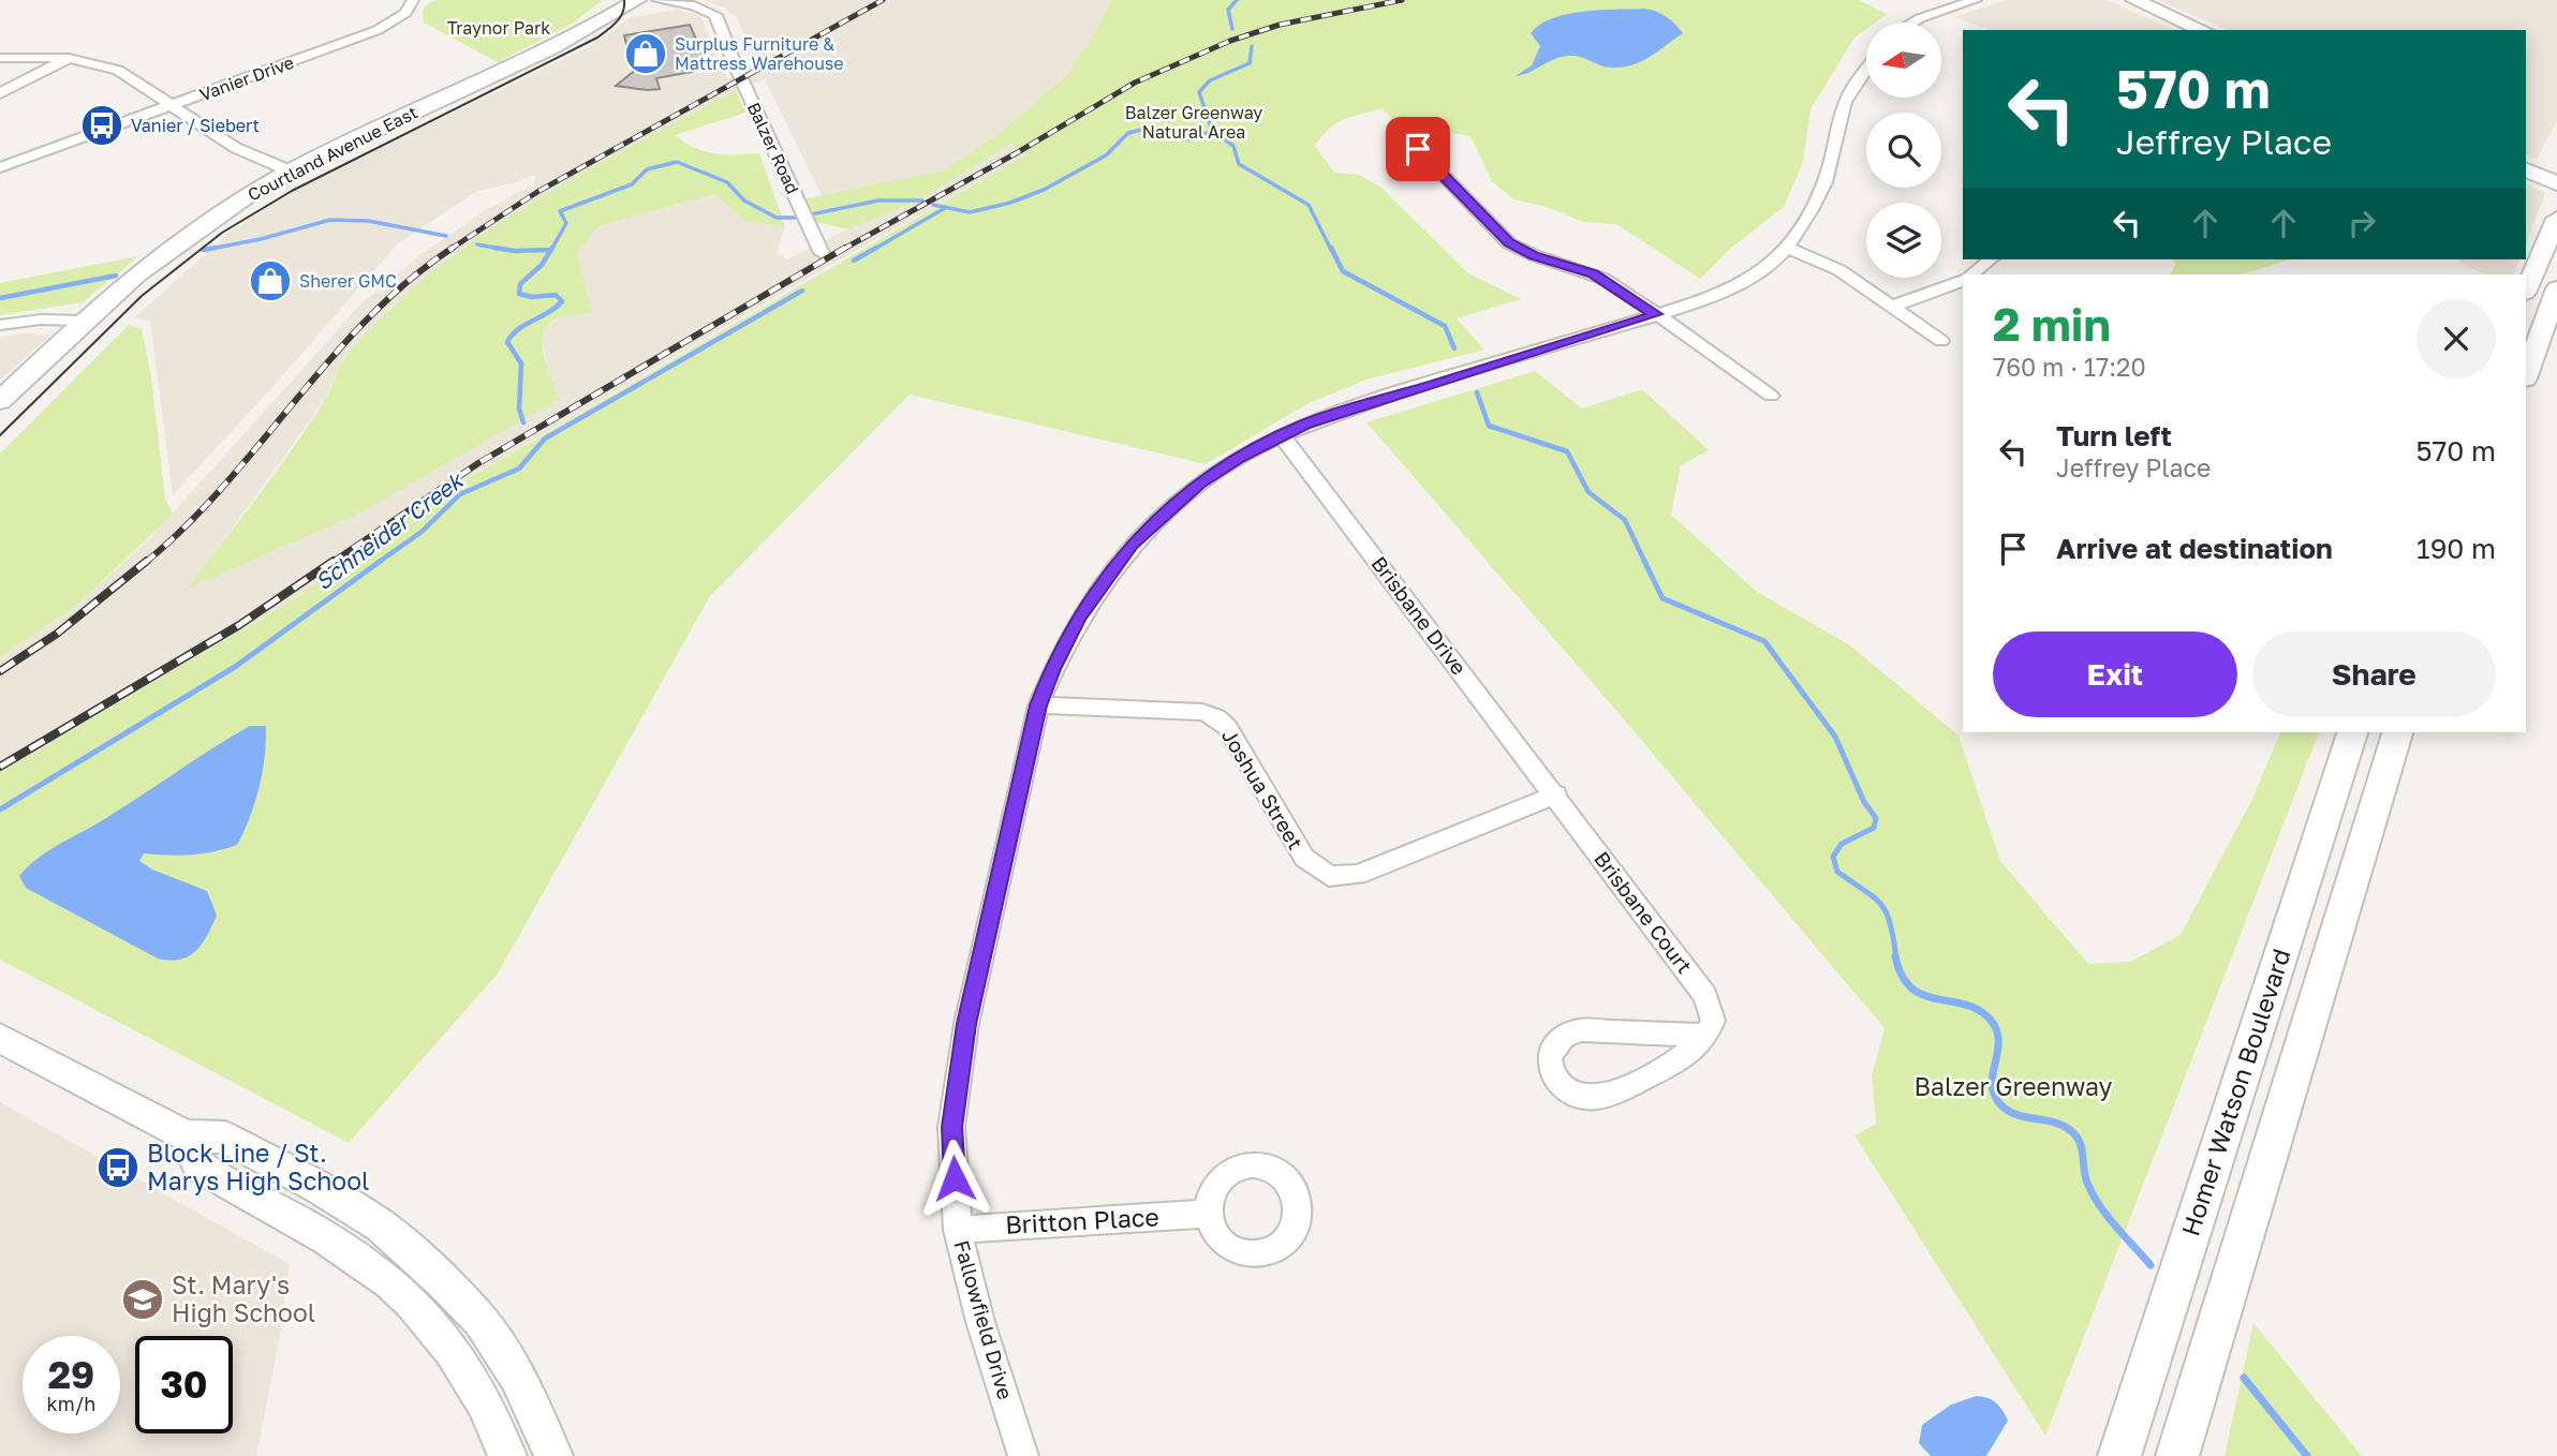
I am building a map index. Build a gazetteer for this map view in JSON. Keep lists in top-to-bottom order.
{
  "streets": {
    "main road": ["Courtland Avenue East", "Homer Watson Boulevard"],
    "street": [
      "Vanier Drive",
      "Balzer Road",
      "Brisbane Drive",
      "Joshua Street",
      "Brisbane Court",
      "Britton Place",
      "Fallowfield Drive"
    ]
  },
  "crossings": [
    ["Brisbane Drive", "Joshua Street"],
    ["Brisbane Drive", "Brisbane Court"],
    ["Brisbane Drive", "Fallowfield Drive"],
    ["Joshua Street", "Brisbane Court"],
    ["Joshua Street", "Fallowfield Drive"],
    ["Britton Place", "Fallowfield Drive"]
  ],
  "water": ["Schneider Creek"],
  "parks": ["Traynor Park", "Balzer Greenway Natural Area", "Balzer Greenway"],
  "places": {
    "shop": ["Surplus Furniture & Mattress Warehouse", "Sherer GMC"],
    "bus stop": ["Vanier / Siebert", "Block Line / St. Marys High School"],
    "school or university": ["St. Mary's High School"]
  },
  "north": "left",
  "page": {
    "turn": ["570 m", "Jeffrey Place"],
    "heading": ["2 min", "760 m · 17:20"],
    "list": [
      {
        "name": "Turn left",
        "note": "Jeffrey Place",
        "value": "570 m"
      },
      {
        "name": "Arrive at destination",
        "value": "190 m"
      }
    ],
    "buttons": ["Exit", "Share"],
    "speed": "29 km/h",
    "limit": "30"
  }
}
